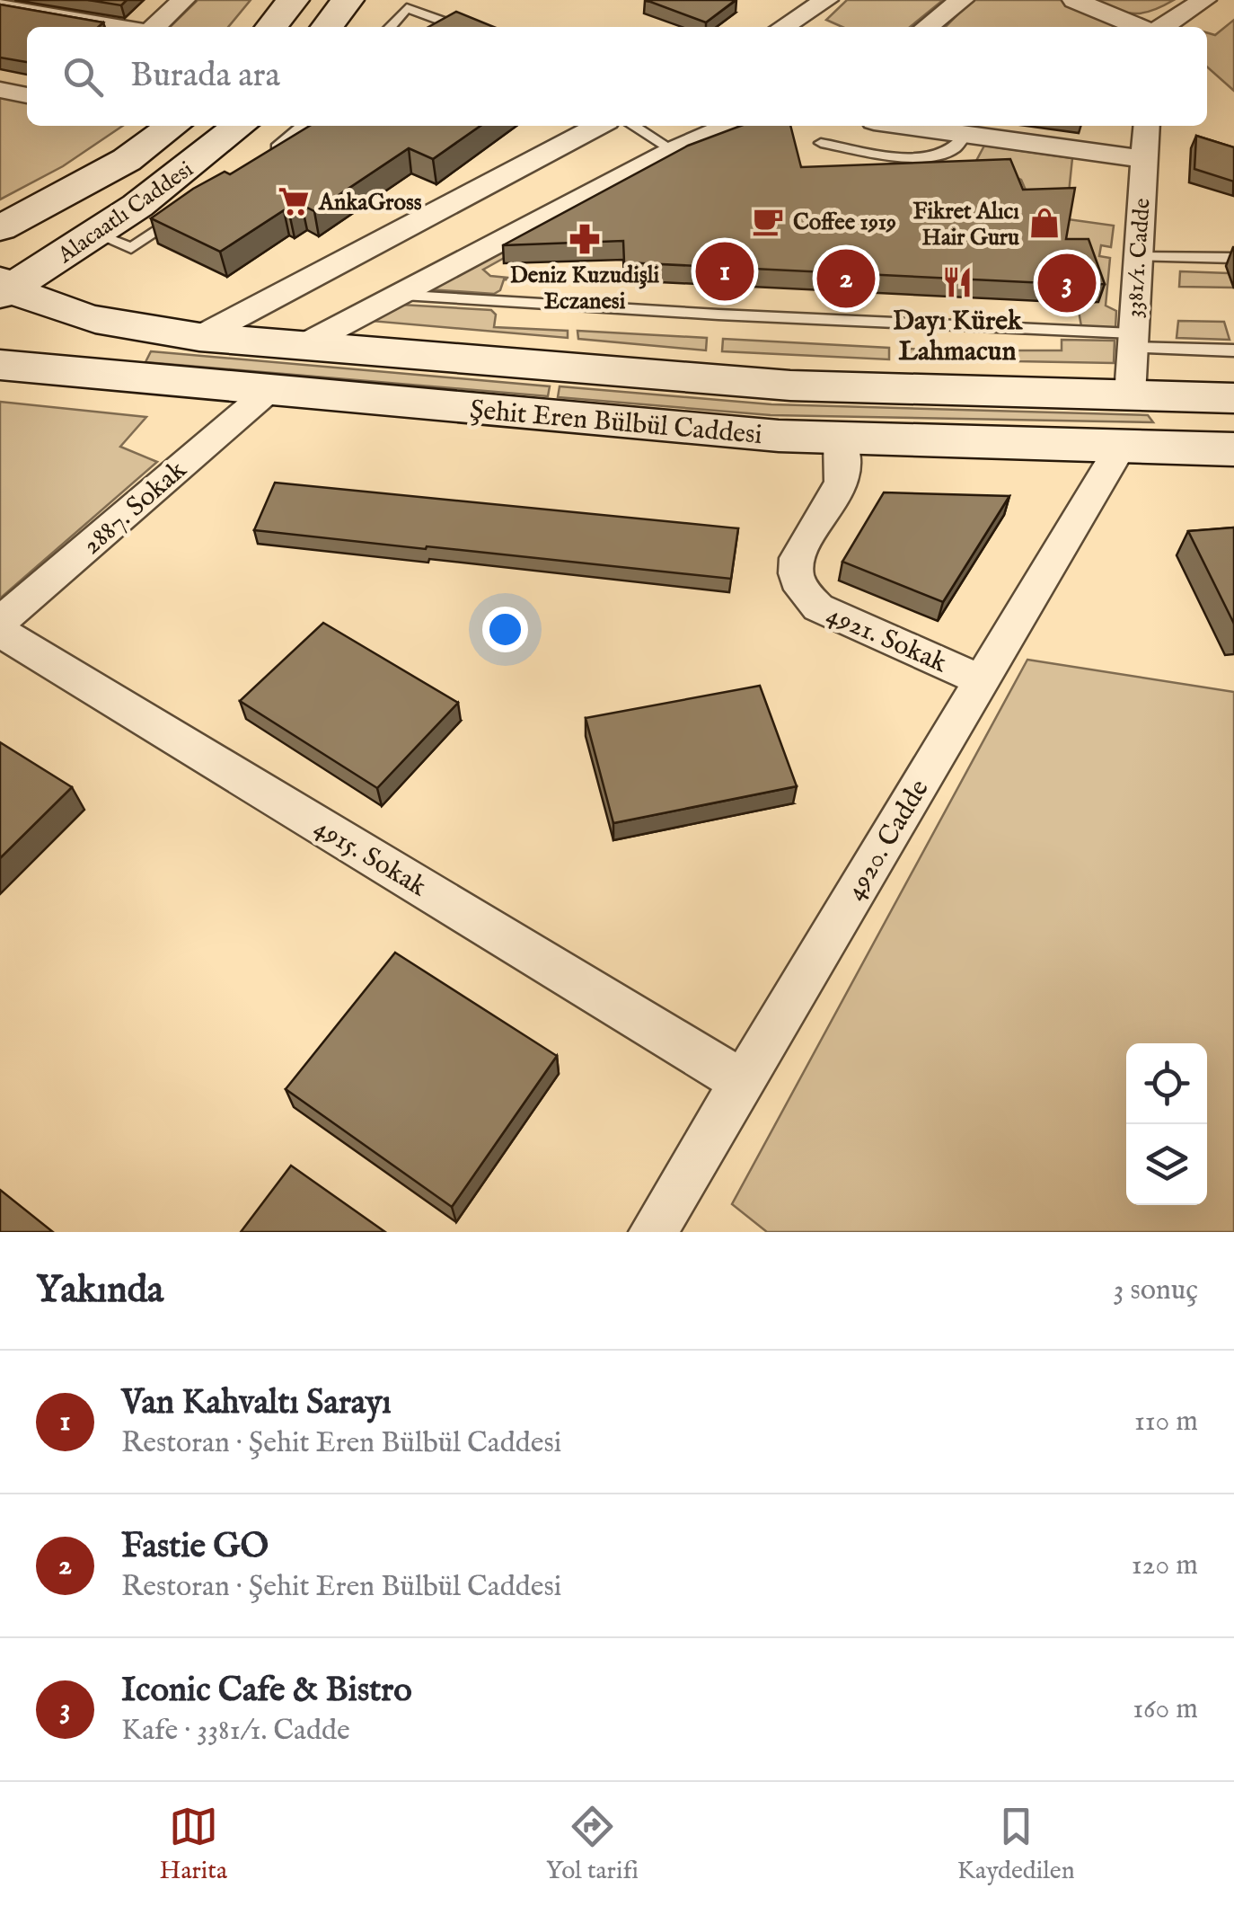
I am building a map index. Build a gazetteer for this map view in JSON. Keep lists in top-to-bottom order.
{
  "streets": {
    "main road": ["Alacaatlı Caddesi", "Şehit Eren Bülbül Caddesi"],
    "street": [
      "3381/1. Cadde",
      "2887. Sokak",
      "4921. Sokak",
      "4920. Cadde",
      "4915. Sokak"
    ]
  },
  "crossings": [
    ["Alacaatlı Caddesi", "Şehit Eren Bülbül Caddesi"],
    ["3381/1. Cadde", "Şehit Eren Bülbül Caddesi"],
    ["Şehit Eren Bülbül Caddesi", "2887. Sokak"],
    ["Şehit Eren Bülbül Caddesi", "4921. Sokak"],
    ["Şehit Eren Bülbül Caddesi", "4920. Cadde"],
    ["4921. Sokak", "4920. Cadde"],
    ["4920. Cadde", "4915. Sokak"]
  ],
  "places": {
    "supermarket": ["AnkaGross"],
    "cafe": ["Coffee 1919"],
    "shop": ["Fikret Alıcı Hair Guru"],
    "pharmacy": ["Deniz Kuzudişli Eczanesi"],
    "restaurant": ["Dayı Kürek Lahmacun"]
  },
  "page": {
    "search": "Burada ara",
    "pins": ["1", "2", "3"],
    "heading": ["Yakında", "3 sonuç"],
    "list": [
      {
        "mark": "1",
        "name": "Van Kahvaltı Sarayı",
        "note": "Restoran · Şehit Eren Bülbül Caddesi",
        "value": "110 m"
      },
      {
        "mark": "2",
        "name": "Fastie GO",
        "note": "Restoran · Şehit Eren Bülbül Caddesi",
        "value": "120 m"
      },
      {
        "mark": "3",
        "name": "Iconic Cafe & Bistro",
        "note": "Kafe · 3381/1. Cadde",
        "value": "160 m"
      }
    ],
    "nav": ["Harita", "Yol tarifi", "Kaydedilen"]
  }
}
